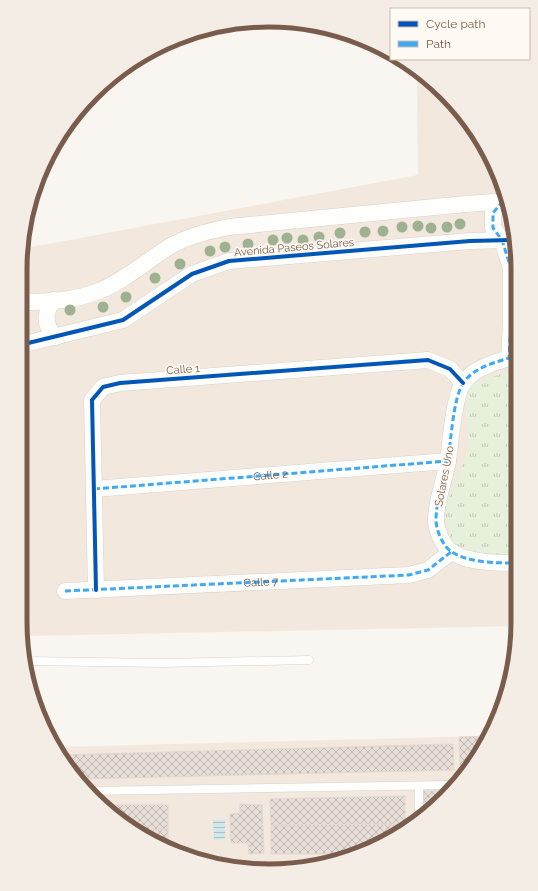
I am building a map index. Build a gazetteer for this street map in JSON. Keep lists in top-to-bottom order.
{
  "streets": {
    "street": [
      "Avenida Paseos Solares",
      "Calle 1",
      "Calle 2",
      "Solares Uno",
      "Calle 7"
    ]
  },
  "crossings": [
    ["Calle 1", "Calle 2"],
    ["Calle 1", "Solares Uno"],
    ["Calle 1", "Calle 7"],
    ["Calle 2", "Solares Uno"],
    ["Solares Uno", "Calle 7"]
  ],
  "legend": ["Cycle path", "Path"]
}
